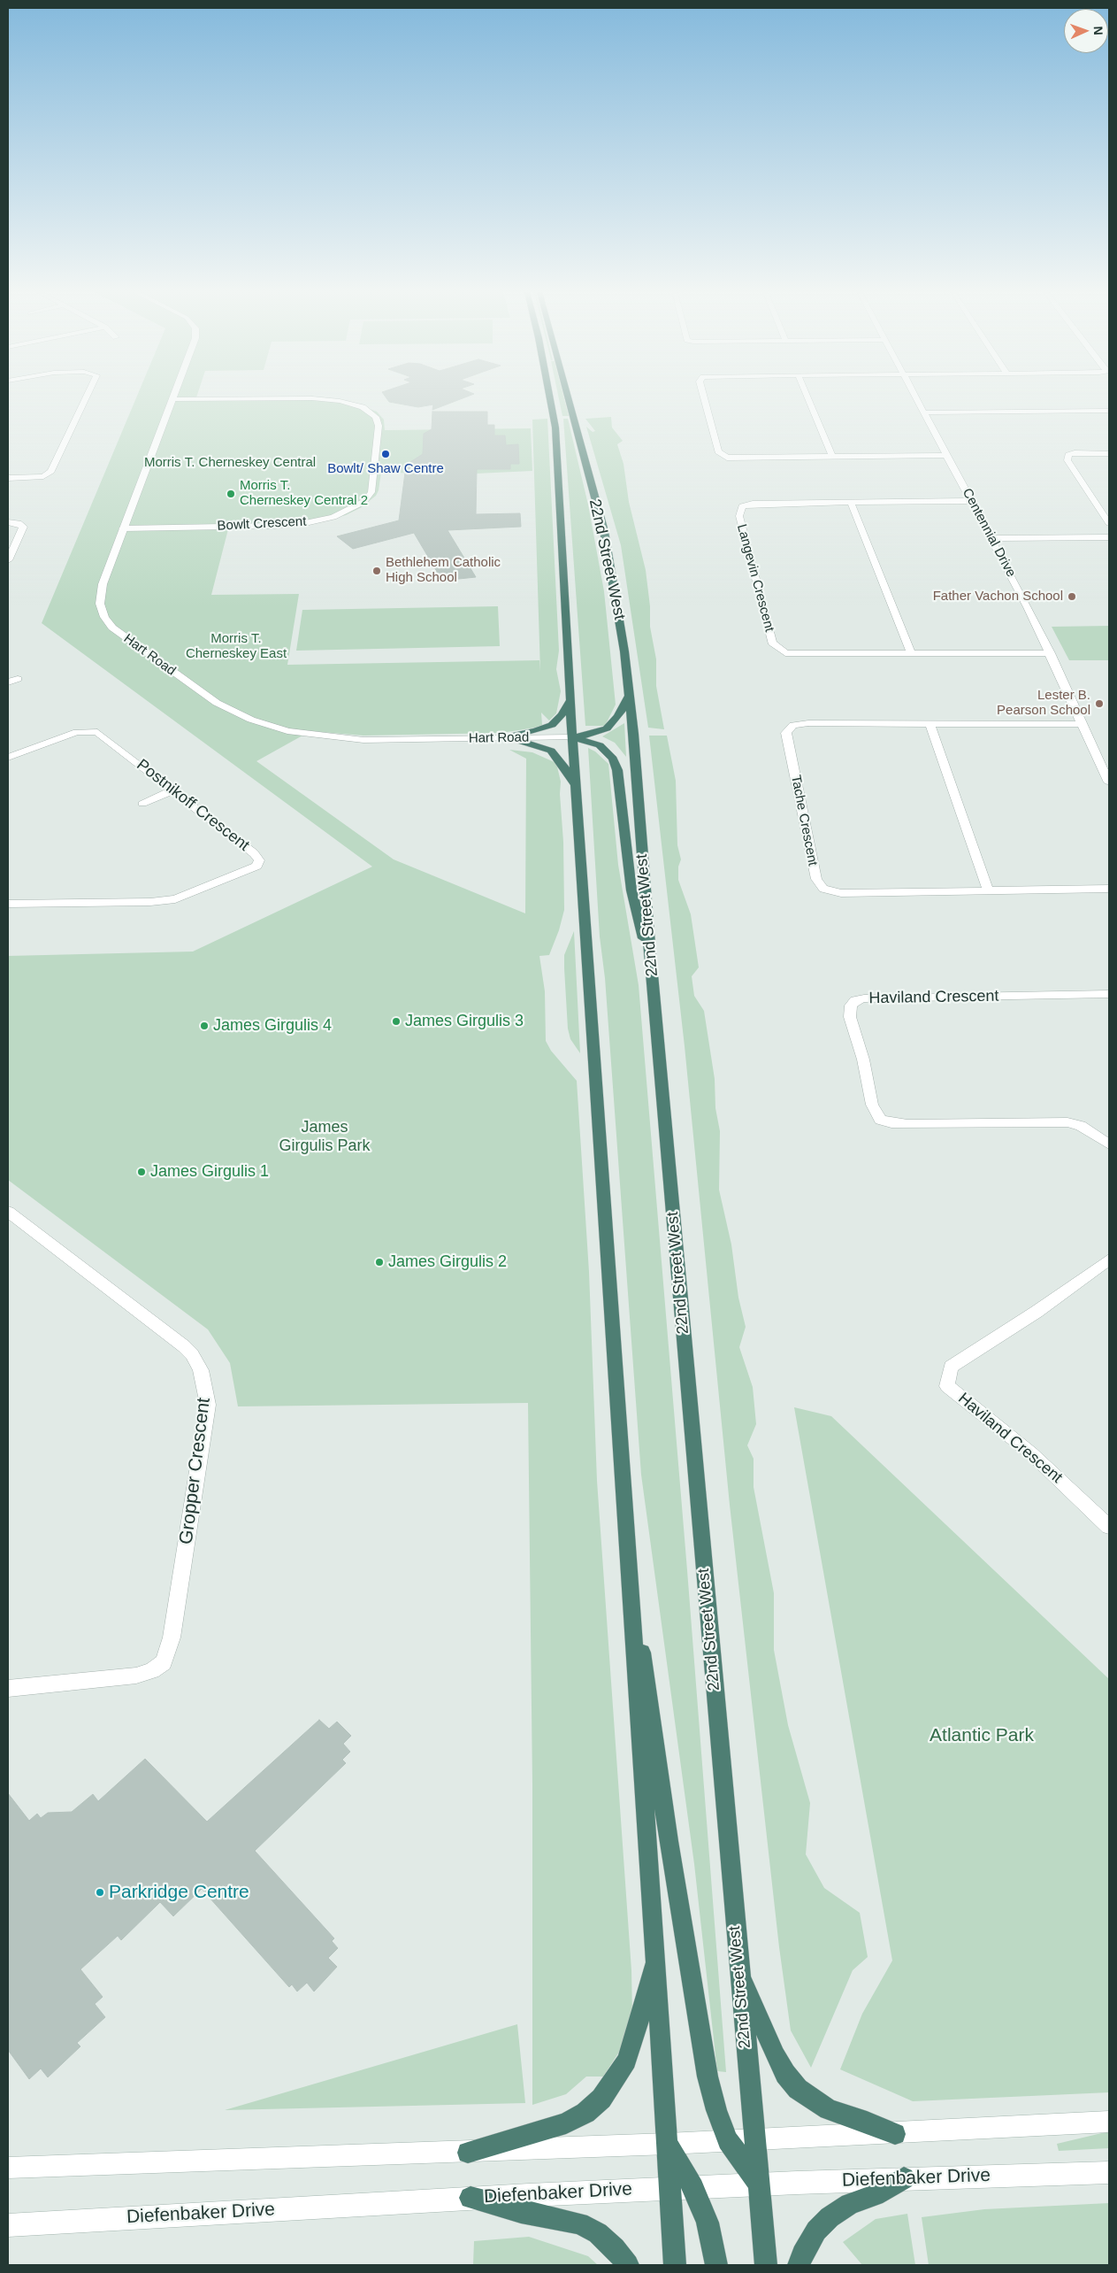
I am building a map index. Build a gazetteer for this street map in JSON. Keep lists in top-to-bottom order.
{
  "streets": {
    "highway": ["22nd Street West"],
    "street": [
      "Bowlt Crescent",
      "Centennial Drive",
      "Langevin Crescent",
      "Hart Road",
      "Postnikoff Crescent",
      "Tache Crescent",
      "Haviland Crescent",
      "Gropper Crescent",
      "Diefenbaker Drive"
    ]
  },
  "crossings": [
    ["Bowlt Crescent", "Hart Road"],
    ["Centennial Drive", "Langevin Crescent"],
    ["Centennial Drive", "Tache Crescent"],
    ["22nd Street West", "Diefenbaker Drive"]
  ],
  "parks": [
    "Morris T. Cherneskey Central",
    "Morris T. Cherneskey East",
    "James Girgulis Park",
    "Atlantic Park"
  ],
  "places": [
    "Bowlt/ Shaw Centre",
    "Morris T. Cherneskey Central 2",
    "Bethlehem Catholic High School",
    "Father Vachon School",
    "Lester B. Pearson School",
    "James Girgulis 3",
    "James Girgulis 4",
    "James Girgulis 1",
    "James Girgulis 2",
    "Parkridge Centre"
  ],
  "north": "right"
}
